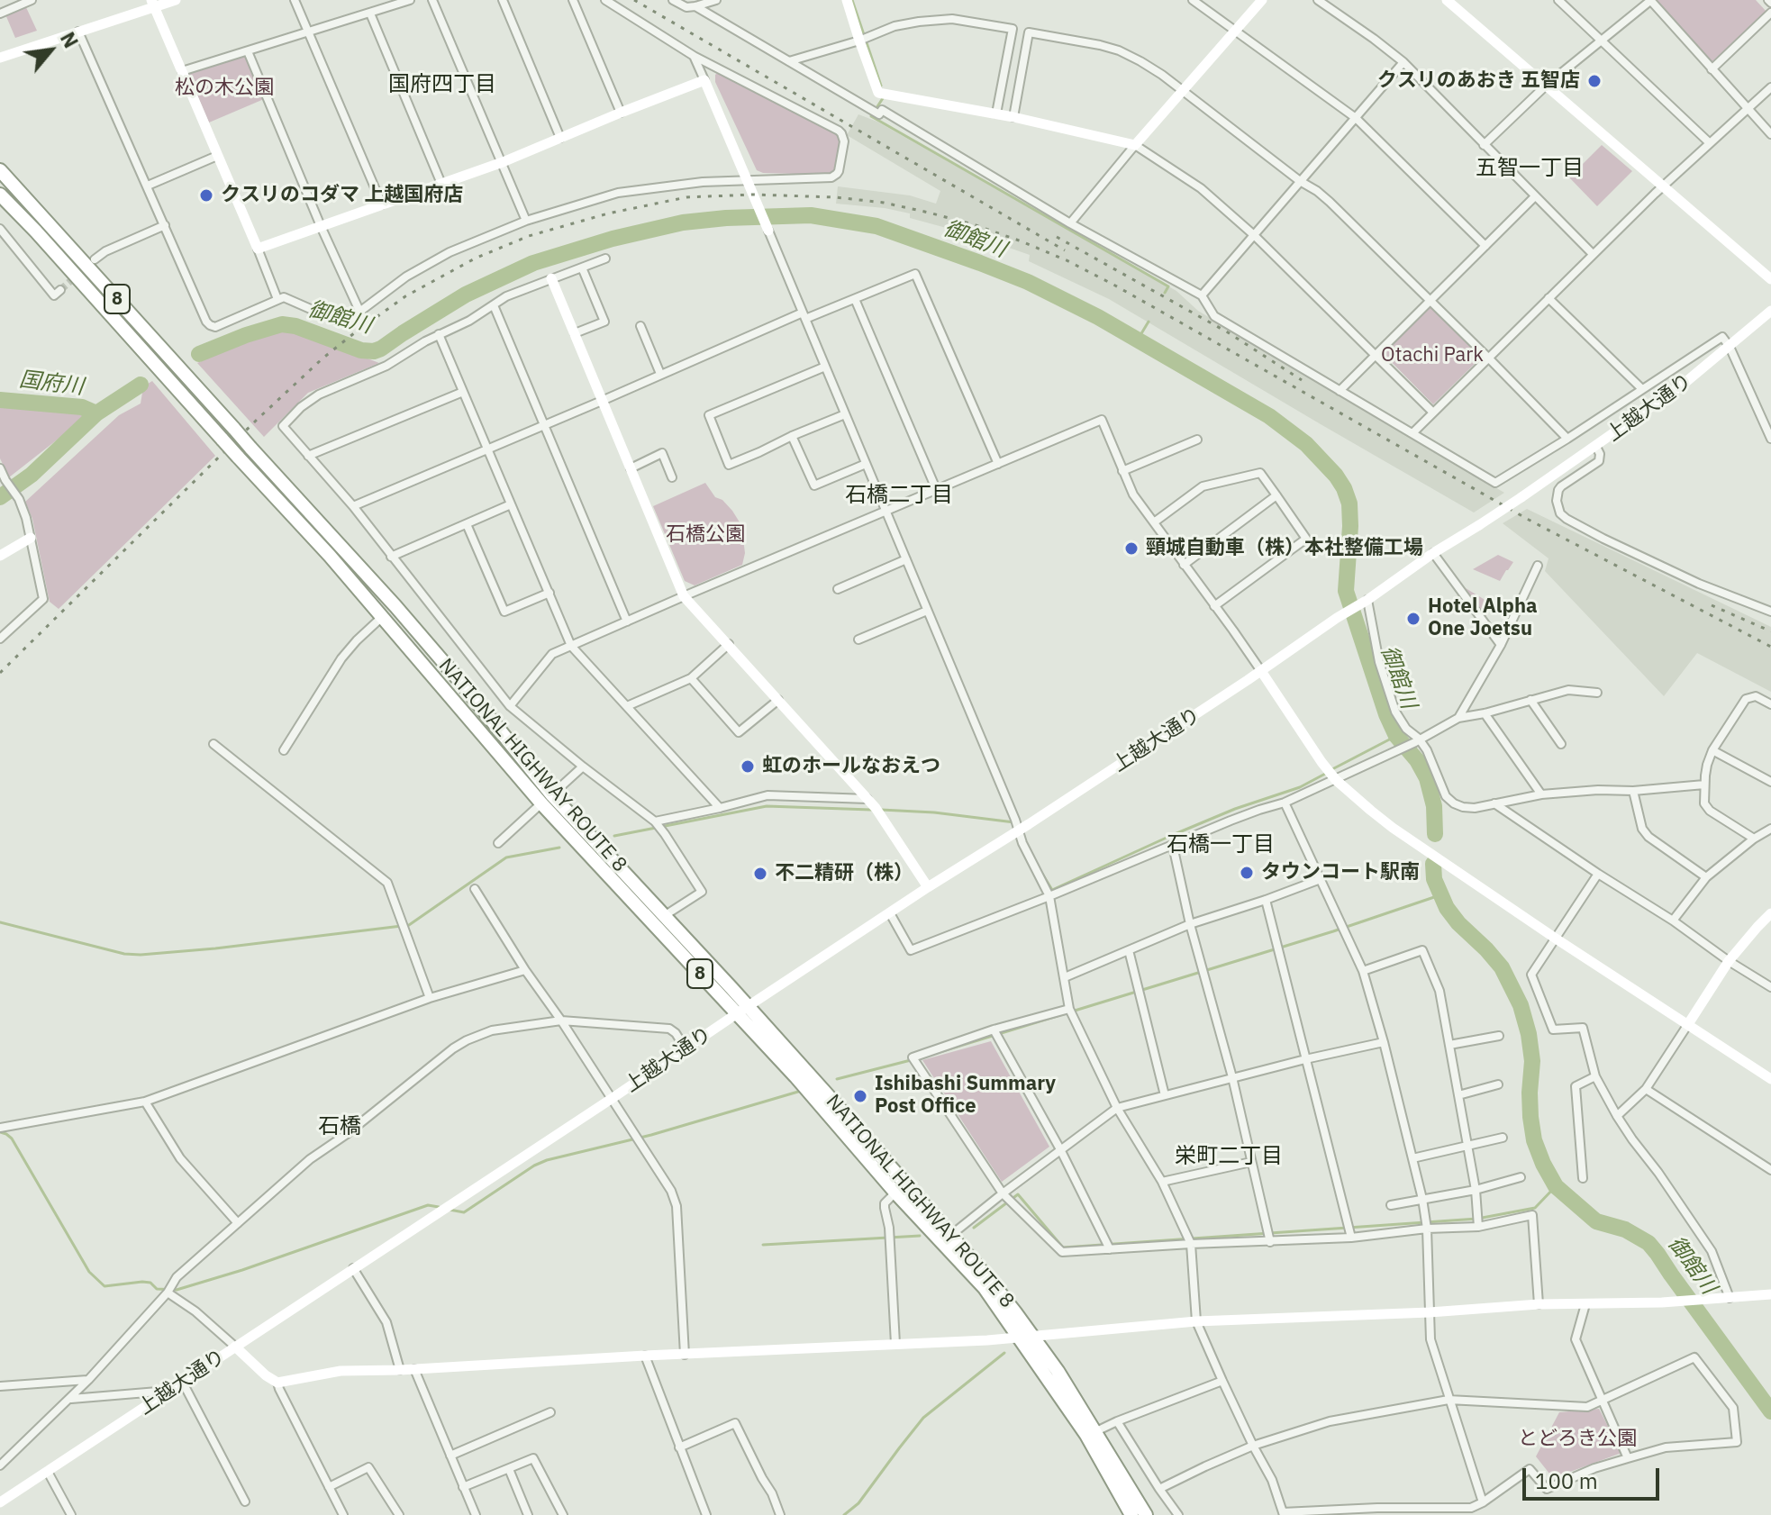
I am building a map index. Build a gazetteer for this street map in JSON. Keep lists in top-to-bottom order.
{
  "streets": {
    "highway": ["8", "NATIONAL HIGHWAY ROUTE 8"],
    "street": ["上越大通り"]
  },
  "crossings": [
    ["上越大通り", "NATIONAL HIGHWAY ROUTE 8"]
  ],
  "districts": [
    "国府四丁目",
    "五智一丁目",
    "石橋二丁目",
    "石橋一丁目",
    "石橋",
    "栄町二丁目"
  ],
  "water": ["御館川", "国府川"],
  "parks": [
    "松の木公園",
    "Otachi Park",
    "石橋公園",
    "とどろき公園"
  ],
  "places": [
    "クスリのあおき 五智店",
    "クスリのコダマ 上越国府店",
    "頸城自動車（株）本社整備工場",
    "Hotel Alpha One Joetsu",
    "虹のホールなおえつ",
    "タウンコート駅南",
    "不二精研（株）",
    "Ishibashi Summary Post Office"
  ],
  "scale_bar": "100 m",
  "north": "top right"
}
